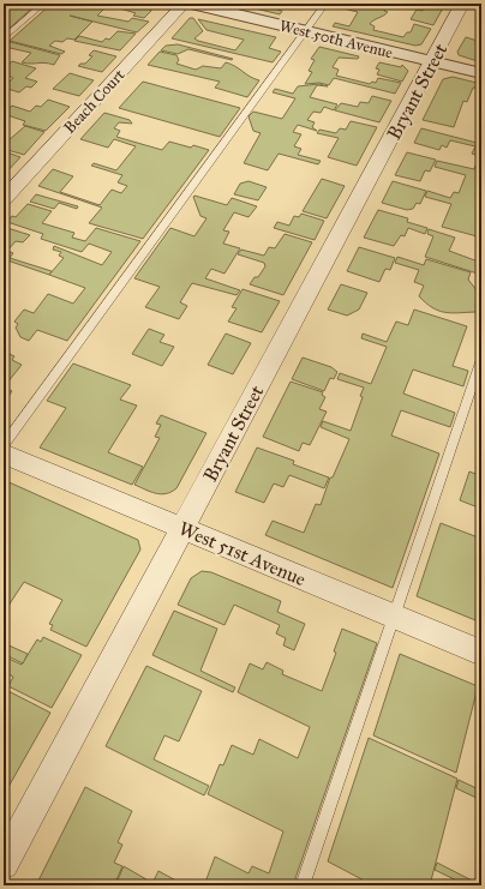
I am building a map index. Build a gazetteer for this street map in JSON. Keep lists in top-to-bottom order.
{
  "streets": {
    "street": [
      "West 50th Avenue",
      "Bryant Street",
      "Beach Court",
      "West 51st Avenue"
    ]
  },
  "crossings": [
    ["West 50th Avenue", "Bryant Street"],
    ["Bryant Street", "West 51st Avenue"]
  ]
}
